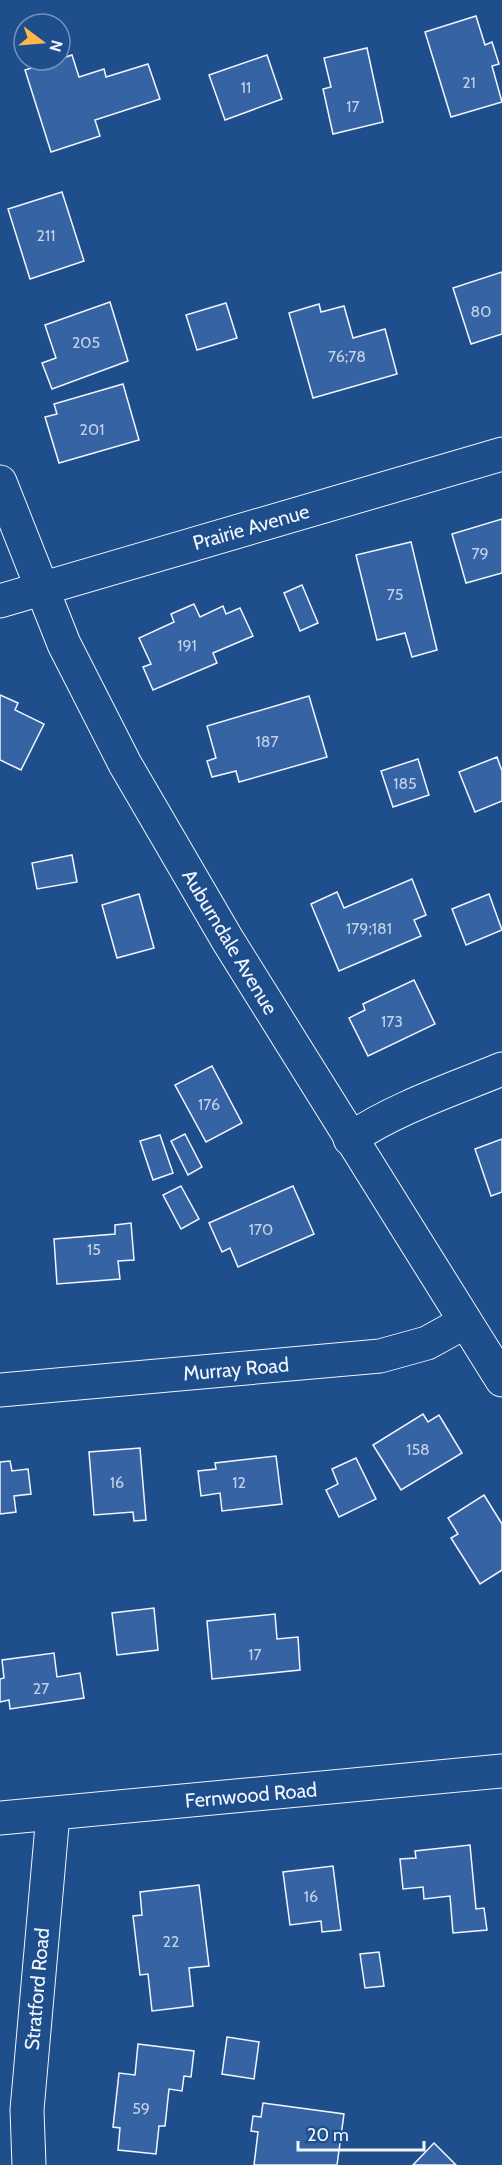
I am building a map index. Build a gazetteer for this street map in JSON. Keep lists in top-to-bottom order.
{
  "streets": {
    "street": [
      "Prairie Avenue",
      "Auburndale Avenue",
      "Murray Road",
      "Fernwood Road",
      "Stratford Road"
    ]
  },
  "crossings": [
    ["Prairie Avenue", "Auburndale Avenue"],
    ["Auburndale Avenue", "Murray Road"],
    ["Fernwood Road", "Stratford Road"]
  ],
  "house_numbers": [
    "21",
    "11",
    "17",
    "211",
    "80",
    "205",
    "76;78",
    "201",
    "79",
    "75",
    "191",
    "187",
    "185",
    "179;181",
    "173",
    "176",
    "170",
    "15",
    "158",
    "16",
    "12",
    "17",
    "27",
    "16",
    "22",
    "59"
  ],
  "scale_bar": "20 m",
  "north": "right"
}
